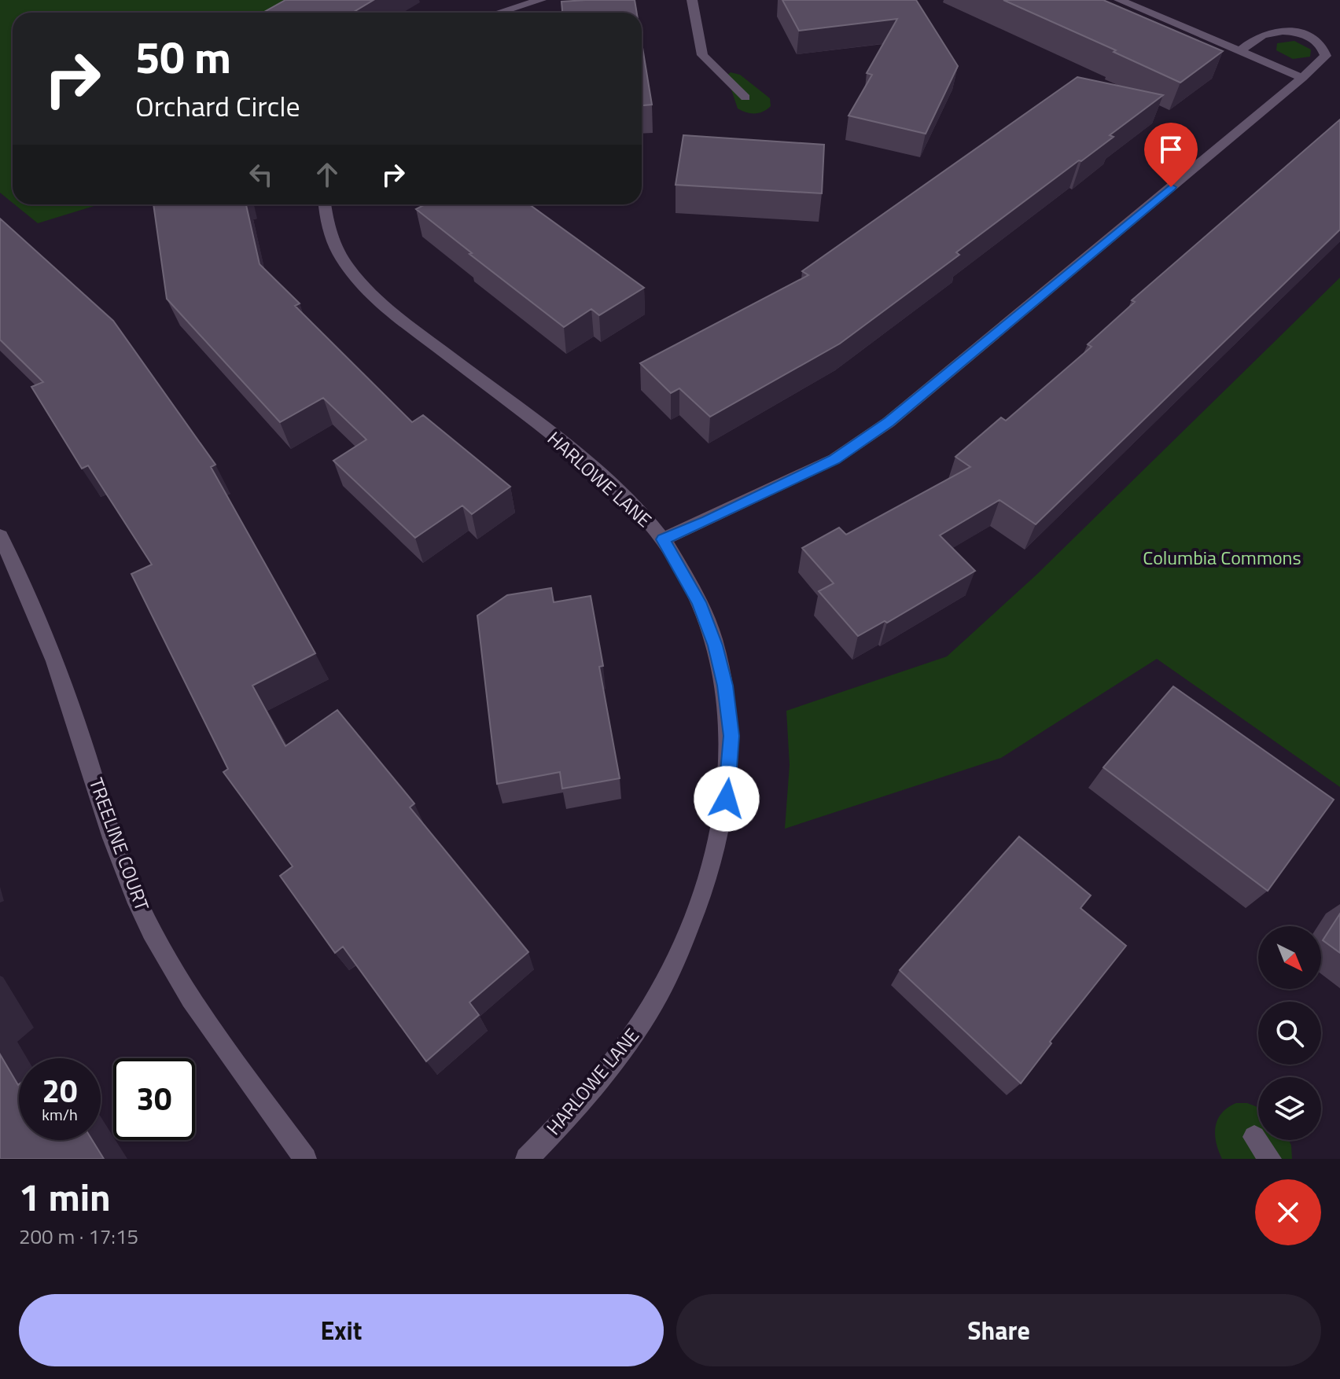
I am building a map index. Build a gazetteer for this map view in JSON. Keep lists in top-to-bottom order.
{
  "streets": {
    "street": ["HARLOWE LANE", "TREELINE COURT"]
  },
  "parks": ["Columbia Commons"],
  "north": "bottom right",
  "page": {
    "turn": ["50 m", "Orchard Circle"],
    "speed": "20 km/h",
    "limit": "30",
    "heading": ["1 min", "200 m · 17:15"],
    "buttons": ["Exit", "Share"]
  }
}
